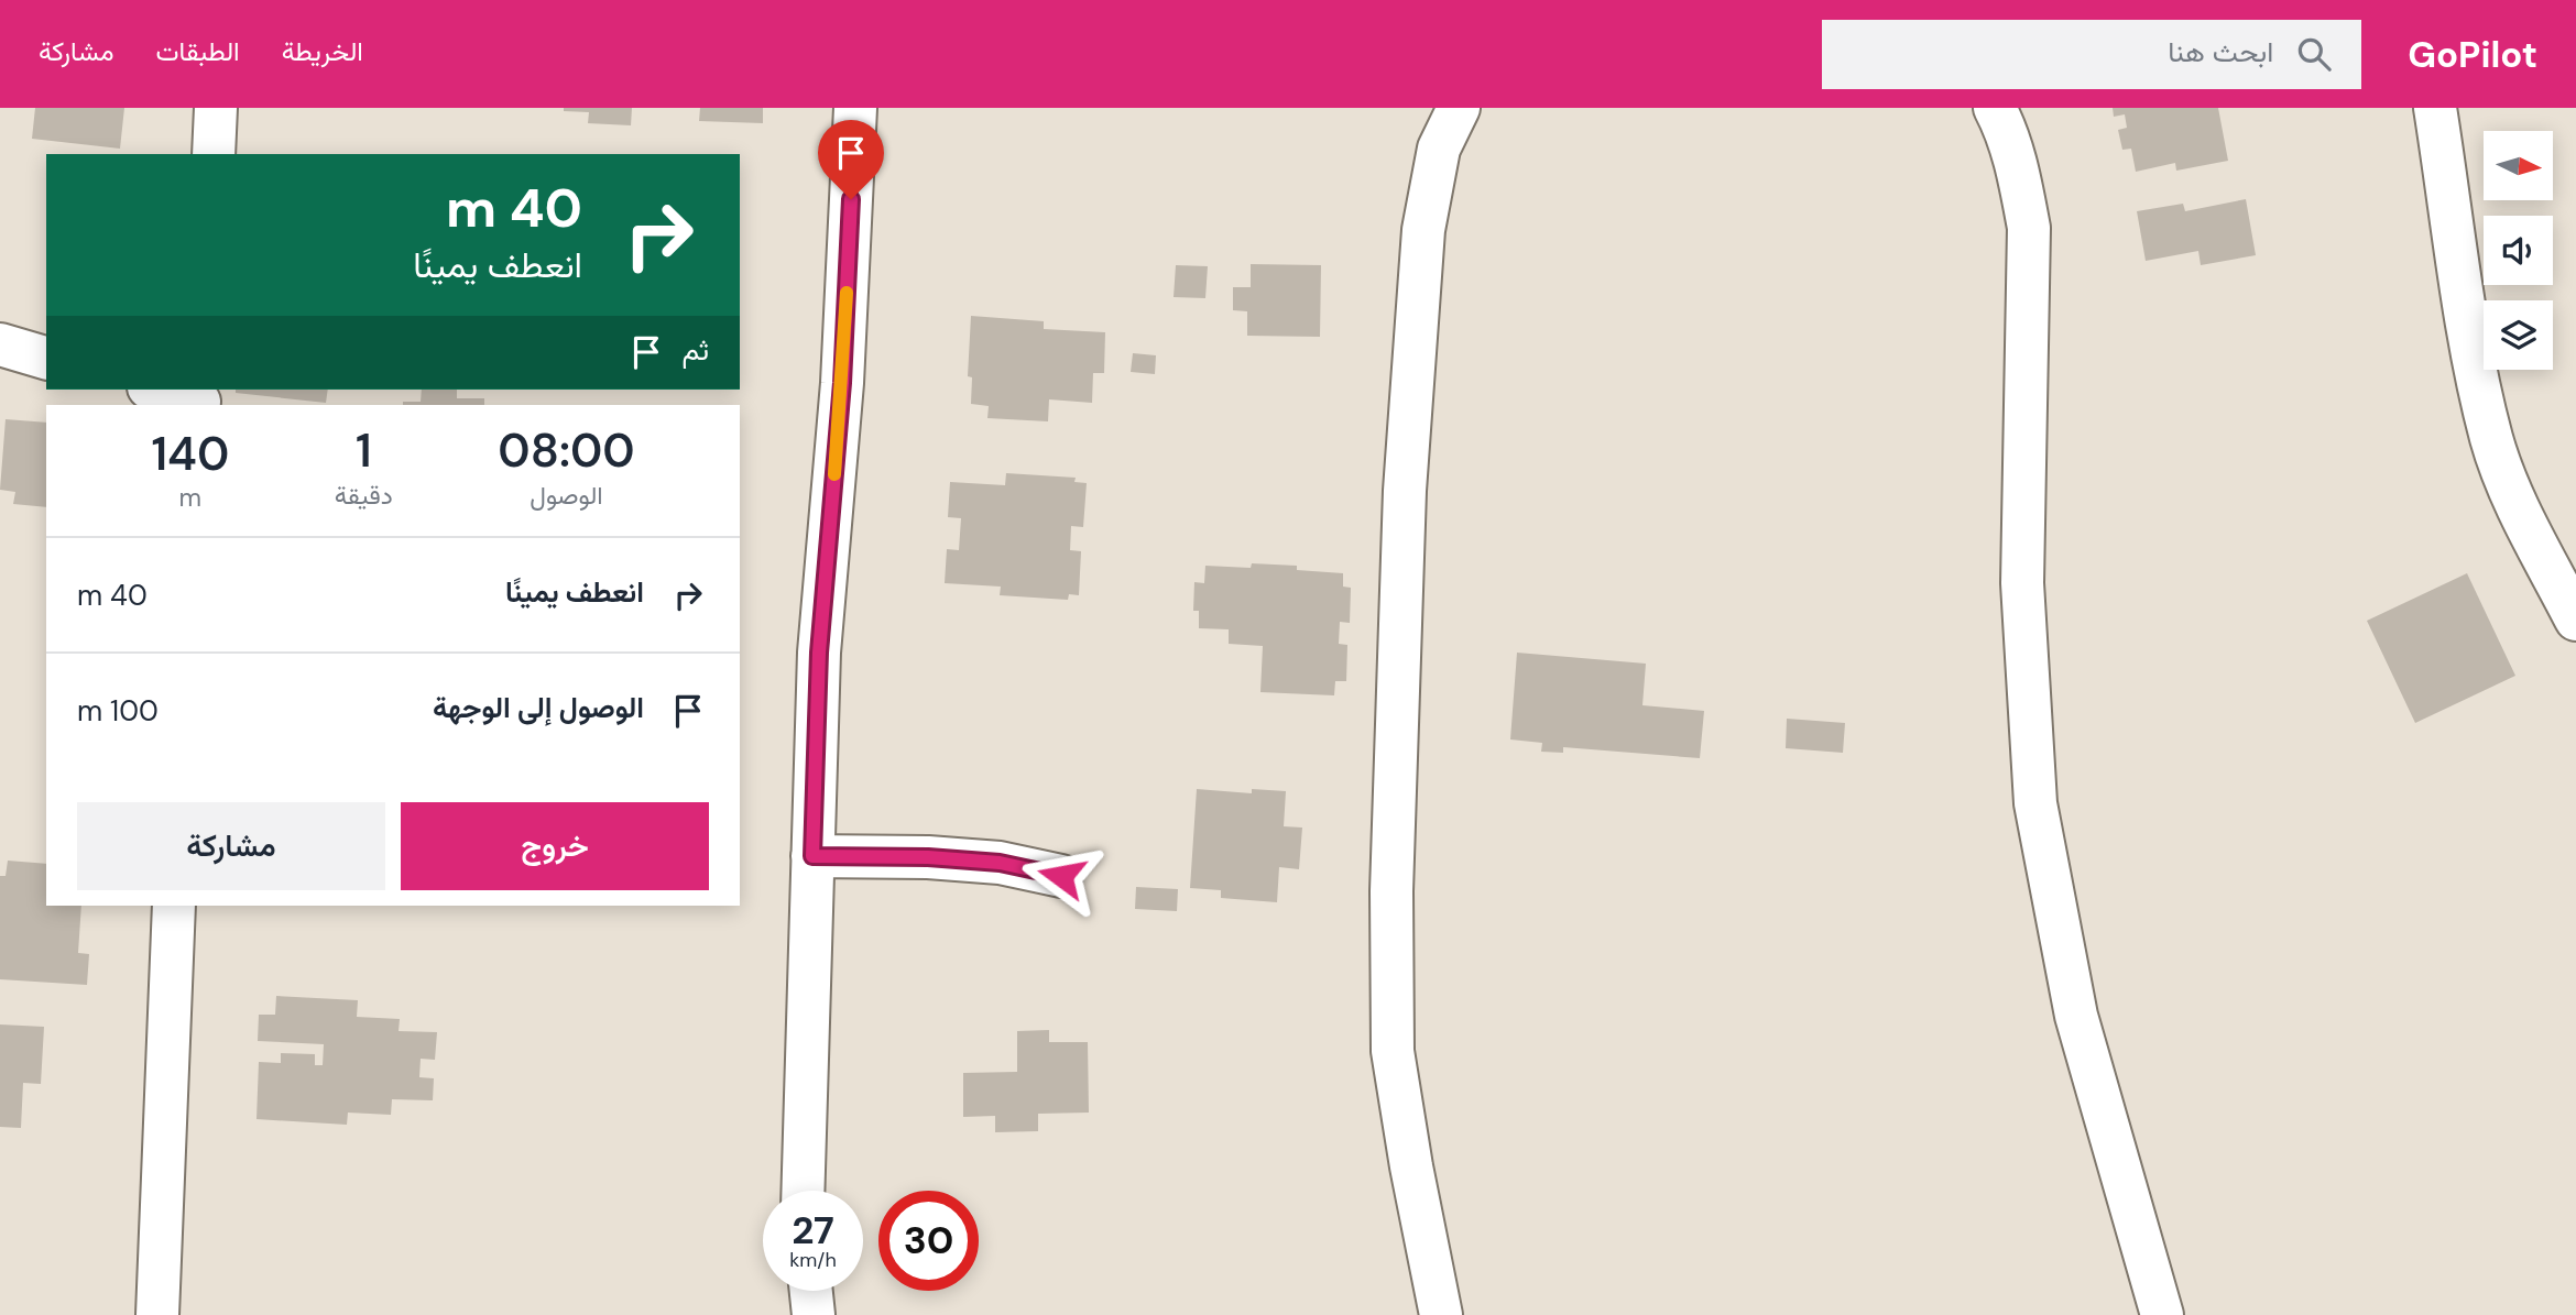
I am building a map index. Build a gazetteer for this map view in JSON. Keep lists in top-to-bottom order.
{
  "north": "right",
  "page": {
    "header": "GoPilot",
    "search": "ابحث هنا",
    "nav": ["الخريطة", "الطبقات", "مشاركة"],
    "turn": ["40 m", "انعطف يمينًا"],
    "then": "ثم",
    "eta": [
      "08:00",
      "الوصول",
      "1",
      "دقيقة",
      "140",
      "m"
    ],
    "list": [
      {
        "name": "انعطف يمينًا",
        "value": "40 m"
      },
      {
        "name": "الوصول إلى الوجهة",
        "value": "100 m"
      }
    ],
    "buttons": ["خروج", "مشاركة"],
    "speed": "27 km/h",
    "limit": "30"
  }
}
